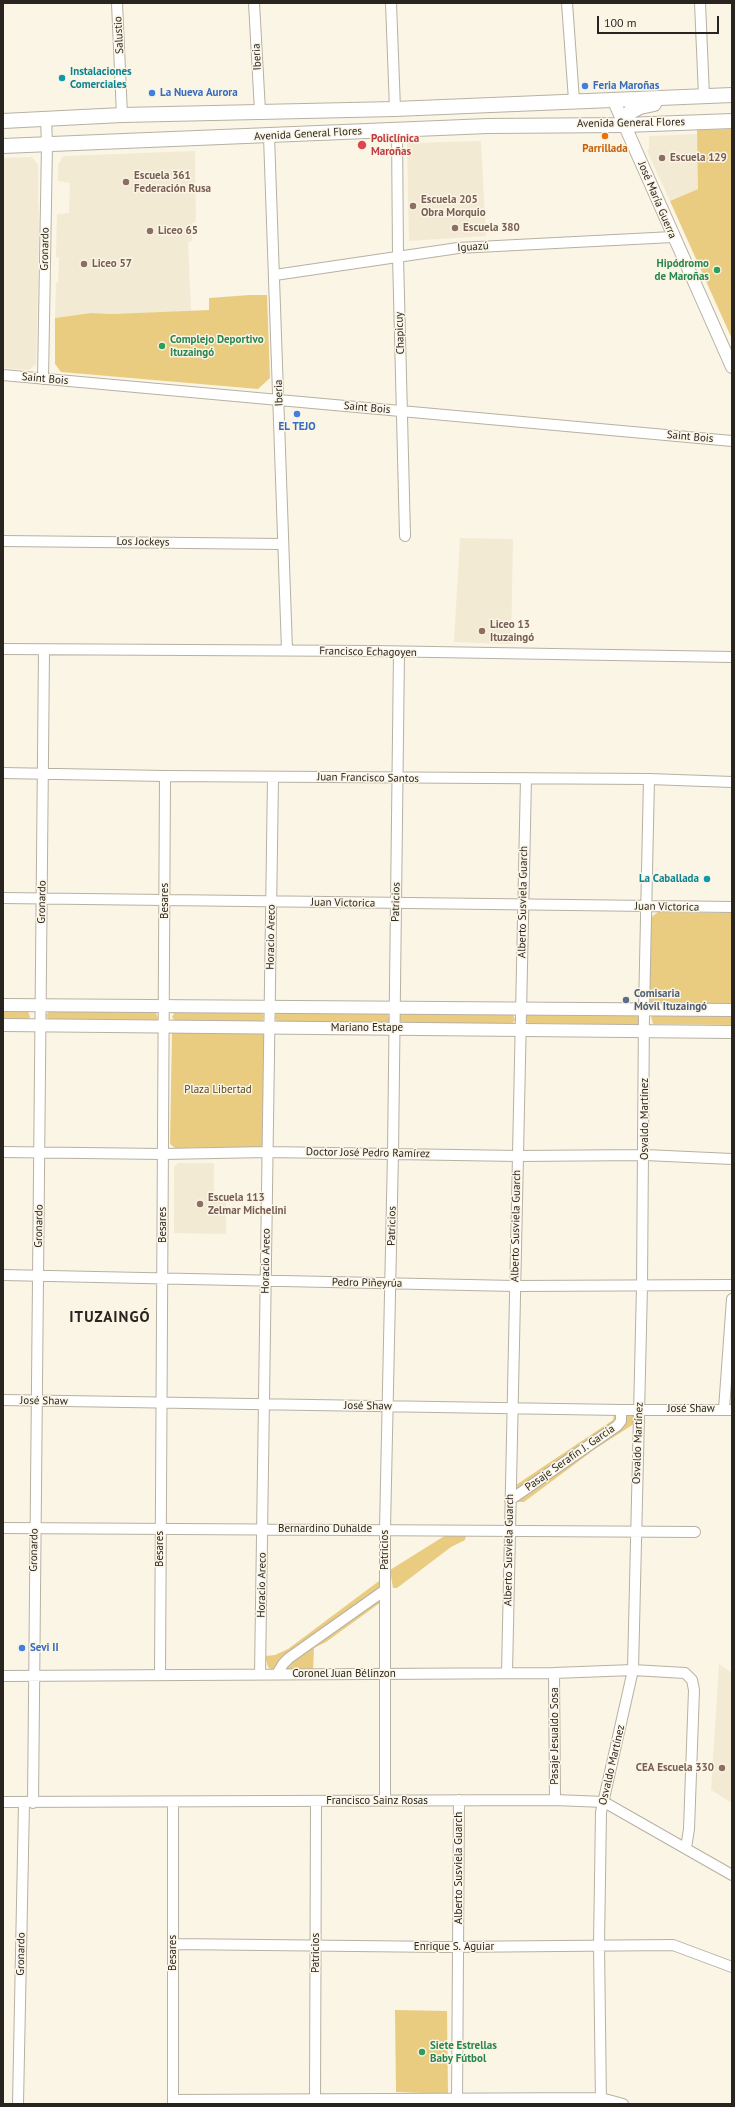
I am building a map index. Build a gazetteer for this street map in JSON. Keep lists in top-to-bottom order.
{
  "streets": {
    "main road": ["Avenida General Flores"],
    "street": [
      "Salustio",
      "Iberia",
      "José María Guerra",
      "Iguazú",
      "Gronardo",
      "Chapicuy",
      "Saint Bois",
      "Los Jockeys",
      "Francisco Echagoyen",
      "Juan Francisco Santos",
      "Besares",
      "Patricios",
      "Alberto Susviela Guarch",
      "Juan Victorica",
      "Horacio Areco",
      "Mariano Estape",
      "Osvaldo Martínez",
      "Doctor José Pedro Ramírez",
      "Pedro Piñeyrúa",
      "José Shaw",
      "Pasaje Serafín J. García",
      "Bernardino Duhalde",
      "Coronel Juan Bélinzon",
      "Pasaje Jesualdo Sosa",
      "Francisco Sainz Rosas",
      "Enrique S. Aguiar"
    ]
  },
  "crossings": [
    ["Salustio", "Avenida General Flores"],
    ["Iberia", "Avenida General Flores"],
    ["Iberia", "Iguazú"],
    ["Iberia", "Saint Bois"],
    ["Iberia", "Los Jockeys"],
    ["Iberia", "Francisco Echagoyen"],
    ["Avenida General Flores", "José María Guerra"],
    ["Avenida General Flores", "Gronardo"],
    ["Avenida General Flores", "Chapicuy"],
    ["José María Guerra", "Iguazú"],
    ["Iguazú", "Chapicuy"],
    ["Gronardo", "Saint Bois"],
    ["Gronardo", "Francisco Echagoyen"],
    ["Gronardo", "Juan Francisco Santos"],
    ["Gronardo", "Juan Victorica"],
    ["Gronardo", "Mariano Estape"],
    ["Gronardo", "Doctor José Pedro Ramírez"],
    ["Gronardo", "Pedro Piñeyrúa"],
    ["Gronardo", "José Shaw"],
    ["Gronardo", "Bernardino Duhalde"],
    ["Gronardo", "Coronel Juan Bélinzon"],
    ["Gronardo", "Francisco Sainz Rosas"],
    ["Chapicuy", "Saint Bois"],
    ["Francisco Echagoyen", "Patricios"],
    ["Juan Francisco Santos", "Besares"],
    ["Juan Francisco Santos", "Patricios"],
    ["Juan Francisco Santos", "Alberto Susviela Guarch"],
    ["Juan Francisco Santos", "Horacio Areco"],
    ["Juan Francisco Santos", "Osvaldo Martínez"],
    ["Besares", "Juan Victorica"],
    ["Besares", "Mariano Estape"],
    ["Besares", "Doctor José Pedro Ramírez"],
    ["Besares", "Pedro Piñeyrúa"],
    ["Besares", "José Shaw"],
    ["Besares", "Bernardino Duhalde"],
    ["Besares", "Coronel Juan Bélinzon"],
    ["Besares", "Francisco Sainz Rosas"],
    ["Besares", "Enrique S. Aguiar"],
    ["Patricios", "Juan Victorica"],
    ["Patricios", "Mariano Estape"],
    ["Patricios", "Doctor José Pedro Ramírez"],
    ["Patricios", "Pedro Piñeyrúa"],
    ["Patricios", "José Shaw"],
    ["Patricios", "Bernardino Duhalde"],
    ["Patricios", "Coronel Juan Bélinzon"],
    ["Patricios", "Francisco Sainz Rosas"],
    ["Patricios", "Enrique S. Aguiar"],
    ["Alberto Susviela Guarch", "Juan Victorica"],
    ["Alberto Susviela Guarch", "Mariano Estape"],
    ["Alberto Susviela Guarch", "Doctor José Pedro Ramírez"],
    ["Alberto Susviela Guarch", "Pedro Piñeyrúa"],
    ["Alberto Susviela Guarch", "José Shaw"],
    ["Alberto Susviela Guarch", "Pasaje Serafín J. García"],
    ["Alberto Susviela Guarch", "Bernardino Duhalde"],
    ["Alberto Susviela Guarch", "Coronel Juan Bélinzon"],
    ["Alberto Susviela Guarch", "Francisco Sainz Rosas"],
    ["Alberto Susviela Guarch", "Enrique S. Aguiar"],
    ["Juan Victorica", "Horacio Areco"],
    ["Juan Victorica", "Osvaldo Martínez"],
    ["Horacio Areco", "Mariano Estape"],
    ["Horacio Areco", "Doctor José Pedro Ramírez"],
    ["Horacio Areco", "Pedro Piñeyrúa"],
    ["Horacio Areco", "José Shaw"],
    ["Horacio Areco", "Bernardino Duhalde"],
    ["Horacio Areco", "Coronel Juan Bélinzon"],
    ["Mariano Estape", "Osvaldo Martínez"],
    ["Osvaldo Martínez", "Doctor José Pedro Ramírez"],
    ["Osvaldo Martínez", "Pedro Piñeyrúa"],
    ["Osvaldo Martínez", "José Shaw"],
    ["Osvaldo Martínez", "Bernardino Duhalde"],
    ["Osvaldo Martínez", "Coronel Juan Bélinzon"],
    ["Osvaldo Martínez", "Francisco Sainz Rosas"],
    ["Osvaldo Martínez", "Enrique S. Aguiar"],
    ["José Shaw", "Pasaje Serafín J. García"],
    ["Coronel Juan Bélinzon", "Pasaje Jesualdo Sosa"],
    ["Coronel Juan Bélinzon", "Francisco Sainz Rosas"],
    ["Pasaje Jesualdo Sosa", "Francisco Sainz Rosas"]
  ],
  "districts": ["ITUZAINGÓ"],
  "parks": ["Plaza Libertad"],
  "places": [
    "Instalaciones Comerciales",
    "Feria Maroñas",
    "La Nueva Aurora",
    "Parrillada",
    "Policlínica Maroñas",
    "Escuela 129",
    "Escuela 361 Federación Rusa",
    "Escuela 205 Obra Morquio",
    "Escuela 380",
    "Liceo 65",
    "Liceo 57",
    "Hipódromo de Maroñas",
    "Complejo Deportivo Ituzaingó",
    "EL TEJO",
    "Liceo 13 Ituzaingó",
    "La Caballada",
    "Comisaria Móvil Ituzaingó",
    "Escuela 113 Zelmar Michelini",
    "Sevi II",
    "CEA Escuela 330",
    "Siete Estrellas Baby Fútbol"
  ],
  "scale_bar": "100 m"
}
